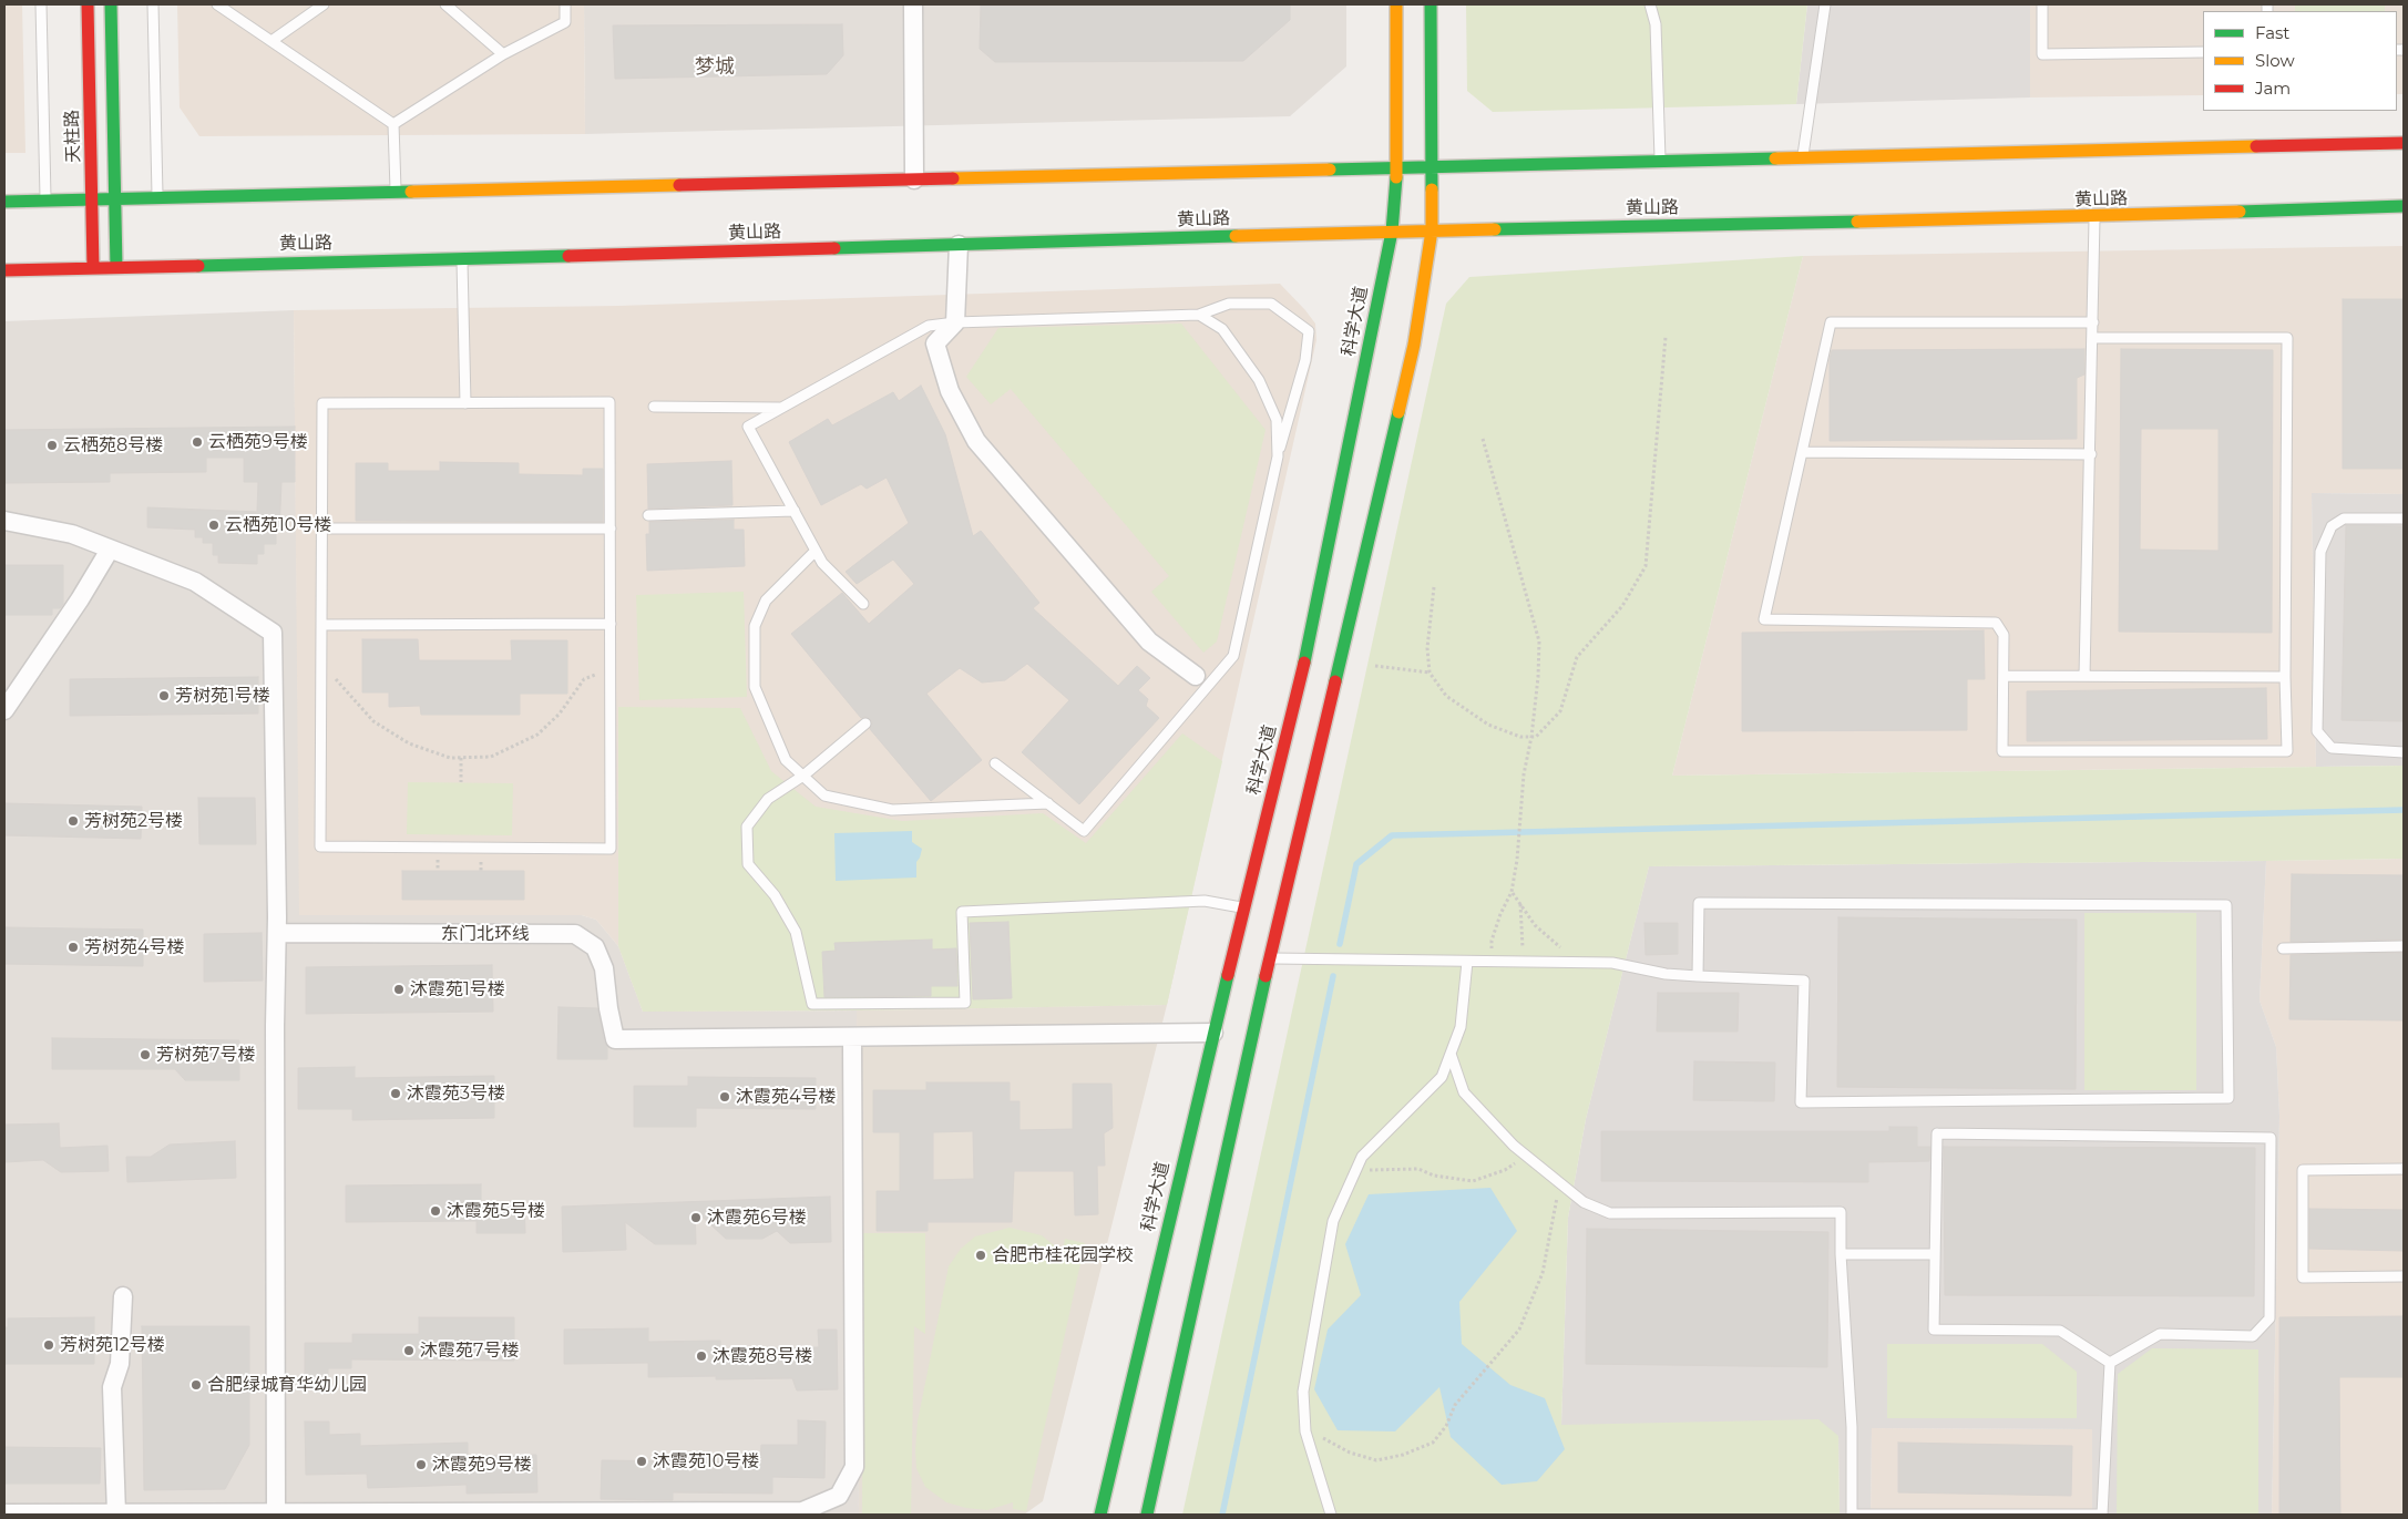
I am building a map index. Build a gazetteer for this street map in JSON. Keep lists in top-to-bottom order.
{
  "streets": {
    "main road": ["天柱路", "黄山路", "科学大道"],
    "street": ["东门北环线"]
  },
  "crossings": [
    ["天柱路", "黄山路"],
    ["黄山路", "科学大道"]
  ],
  "districts": ["梦城"],
  "places": [
    "云栖苑9号楼",
    "云栖苑8号楼",
    "云栖苑10号楼",
    "芳树苑1号楼",
    "芳树苑2号楼",
    "芳树苑4号楼",
    "沐霞苑1号楼",
    "芳树苑7号楼",
    "沐霞苑3号楼",
    "沐霞苑4号楼",
    "沐霞苑5号楼",
    "沐霞苑6号楼",
    "合肥市桂花园学校",
    "芳树苑12号楼",
    "沐霞苑7号楼",
    "沐霞苑8号楼",
    "合肥绿城育华幼儿园",
    "沐霞苑10号楼",
    "沐霞苑9号楼"
  ],
  "legend": ["Fast", "Slow", "Jam"]
}
